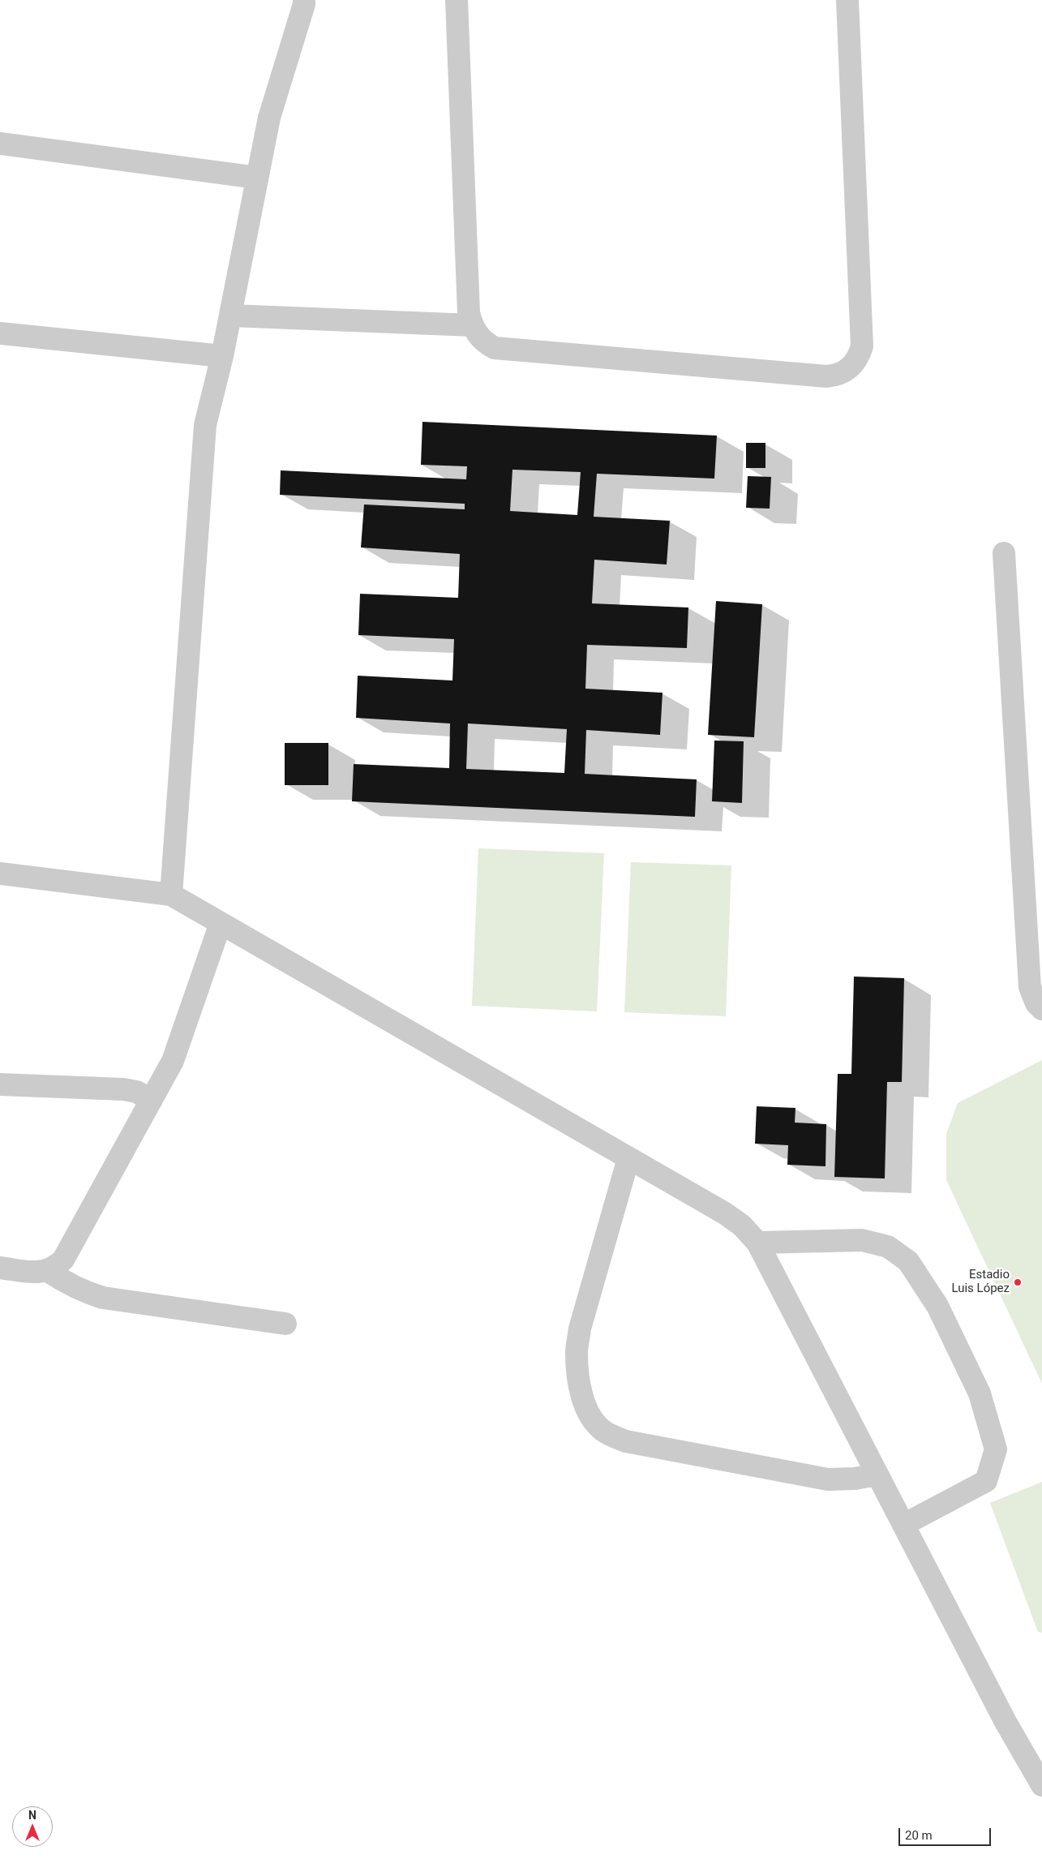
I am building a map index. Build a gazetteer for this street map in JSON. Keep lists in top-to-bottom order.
{
  "places": ["Estadio Luis López"],
  "scale_bar": "20 m",
  "north": "top"
}
